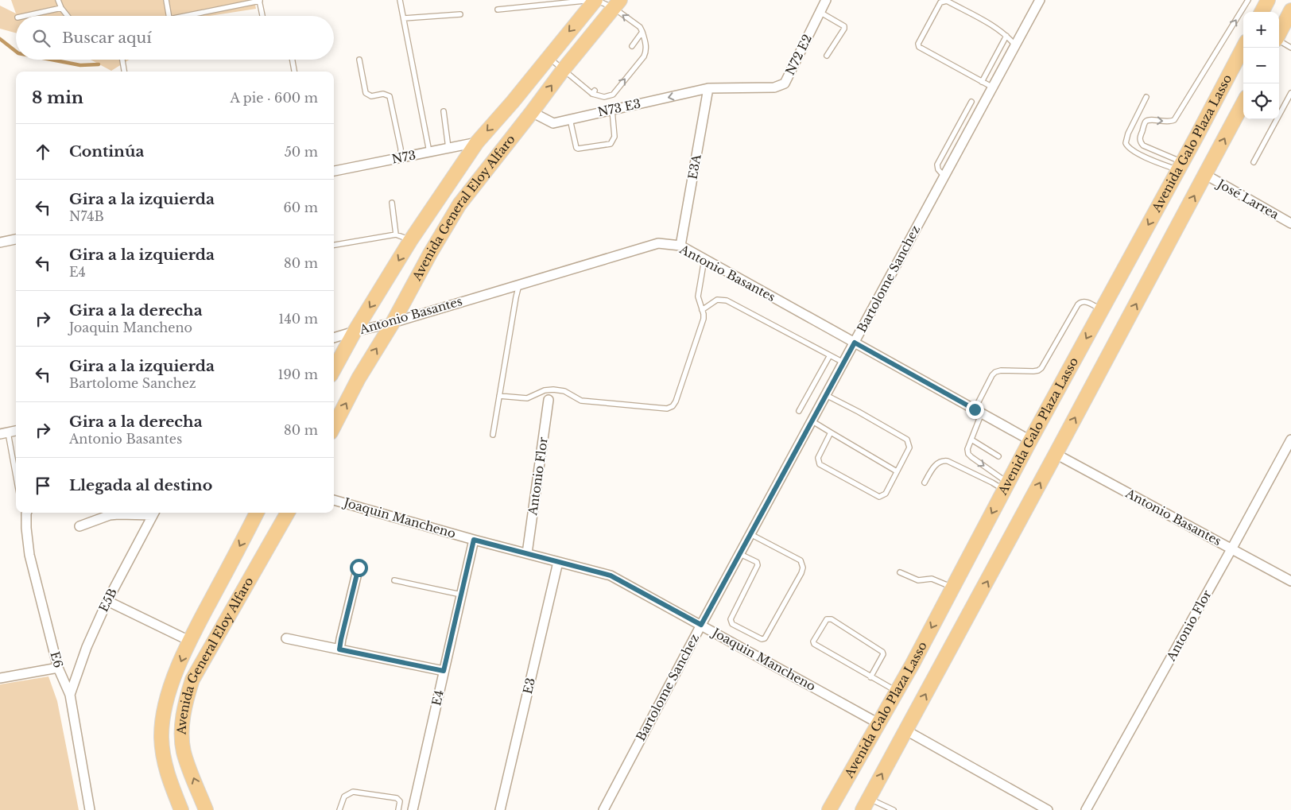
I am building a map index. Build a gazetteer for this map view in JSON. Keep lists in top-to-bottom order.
{
  "streets": {
    "main road": ["Avenida Galo Plaza Lasso", "Avenida General Eloy Alfaro"],
    "street": [
      "N72 E2",
      "N73 E3",
      "N73",
      "E3A",
      "José Larrea",
      "Antonio Basantes",
      "Bartolome Sanchez",
      "Antonio Flor",
      "Joaquin Mancheno",
      "E5B",
      "E6",
      "E3",
      "E4"
    ]
  },
  "crossings": [
    ["N72 E2", "N73 E3"],
    ["N72 E2", "E3A"],
    ["N73 E3", "E3A"],
    ["N73 E3", "Avenida General Eloy Alfaro"],
    ["Avenida Galo Plaza Lasso", "Antonio Basantes"],
    ["Avenida Galo Plaza Lasso", "Joaquin Mancheno"],
    ["N73", "Avenida General Eloy Alfaro"],
    ["E3A", "Antonio Basantes"],
    ["Avenida General Eloy Alfaro", "Antonio Basantes"],
    ["Antonio Basantes", "Bartolome Sanchez"],
    ["Antonio Basantes", "Antonio Flor"],
    ["Bartolome Sanchez", "Joaquin Mancheno"],
    ["Antonio Flor", "Joaquin Mancheno"],
    ["Joaquin Mancheno", "E3"],
    ["Joaquin Mancheno", "E4"],
    ["E5B", "E6"]
  ],
  "one_way": ["N73 E3"],
  "page": {
    "map_buttons": ["+", "−"],
    "search": "Buscar aquí",
    "heading": ["8 min", "A pie · 600 m"],
    "list": [
      ["Continúa", "50 m"],
      ["Gira a la izquierda", "N74B", "60 m"],
      ["Gira a la izquierda", "E4", "80 m"],
      ["Gira a la derecha", "Joaquin Mancheno", "140 m"],
      ["Gira a la izquierda", "Bartolome Sanchez", "190 m"],
      ["Gira a la derecha", "Antonio Basantes", "80 m"],
      "Llegada al destino"
    ]
  }
}
